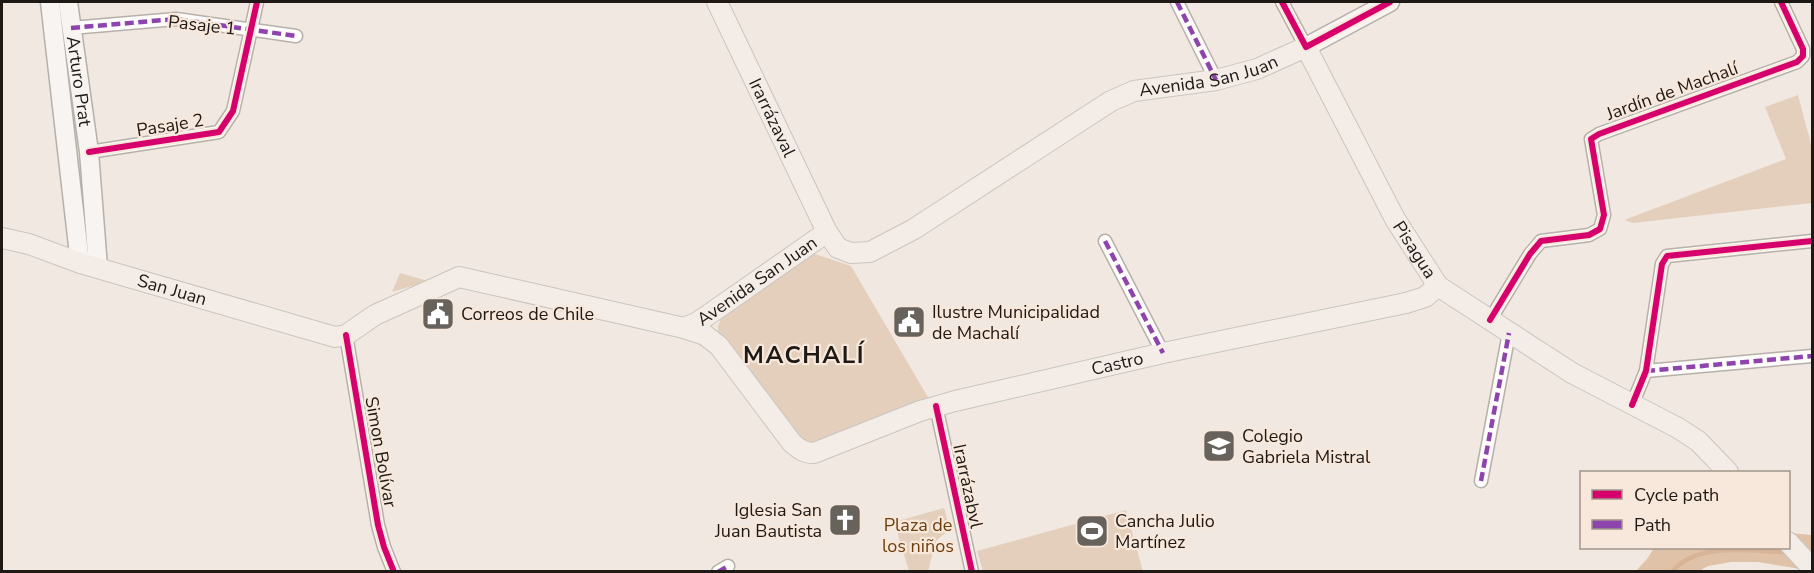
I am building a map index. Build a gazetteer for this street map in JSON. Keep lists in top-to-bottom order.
{
  "streets": {
    "main road": [
      "Avenida San Juan",
      "Arturo Prat",
      "Irarrázaval",
      "Pisagua",
      "San Juan",
      "Castro"
    ],
    "street": [
      "Pasaje 1",
      "Jardín de Machalí",
      "Pasaje 2",
      "Simon Bolívar",
      "Irarrázabvl"
    ]
  },
  "crossings": [
    ["Pasaje 1", "Arturo Prat"],
    ["Pasaje 1", "Pasaje 2"],
    ["Avenida San Juan", "Irarrázaval"],
    ["Avenida San Juan", "Pisagua"],
    ["Avenida San Juan", "San Juan"],
    ["Avenida San Juan", "Castro"],
    ["Avenida San Juan", "Simon Bolívar"],
    ["Arturo Prat", "Pasaje 2"],
    ["Arturo Prat", "San Juan"],
    ["Jardín de Machalí", "Pisagua"],
    ["Pisagua", "Castro"],
    ["San Juan", "Simon Bolívar"],
    ["Castro", "Irarrázabvl"]
  ],
  "districts": ["MACHALÍ"],
  "parks": ["Plaza de los niños"],
  "places": {
    "public building": ["Correos de Chile", "Ilustre Municipalidad de Machalí"],
    "school or university": ["Colegio Gabriela Mistral"],
    "church": ["Iglesia San Juan Bautista"],
    "sports": ["Cancha Julio Martínez"]
  },
  "legend": ["Cycle path", "Path"]
}
